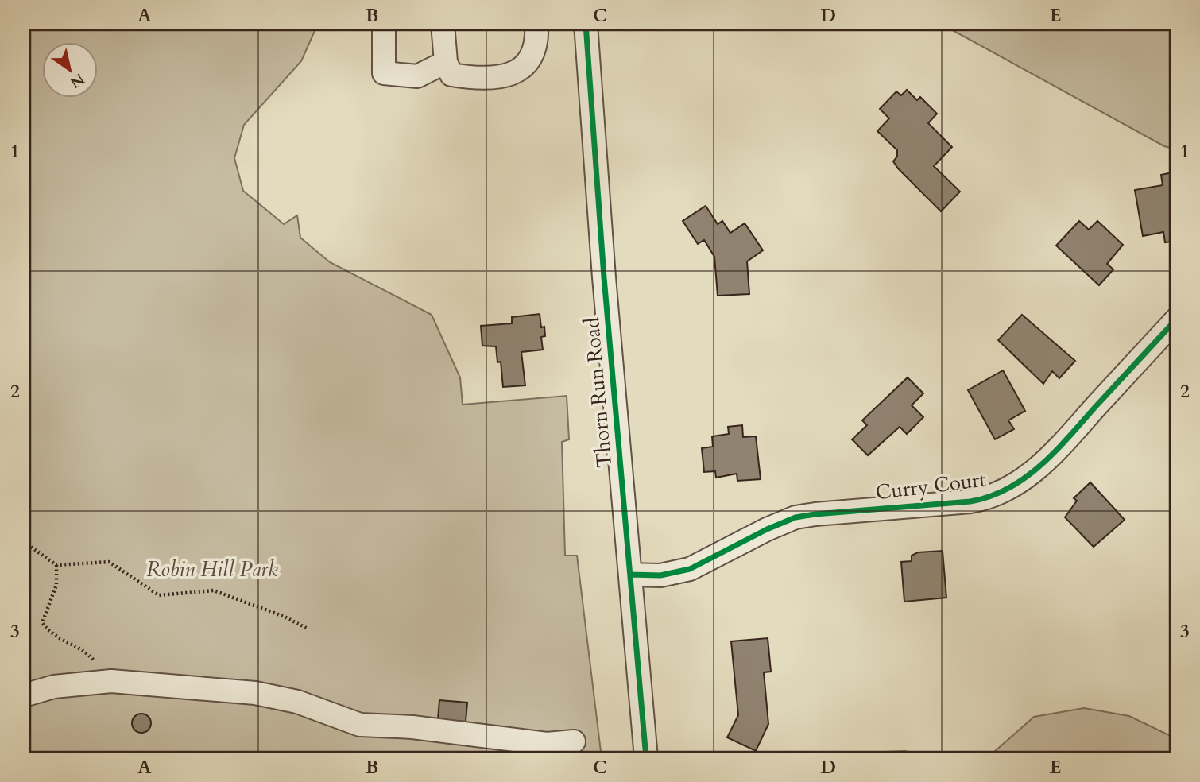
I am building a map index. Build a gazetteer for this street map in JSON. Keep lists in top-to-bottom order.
{
  "streets": {
    "street": ["Thorn Run Road", "Curry Court"]
  },
  "crossings": [
    ["Thorn Run Road", "Curry Court"]
  ],
  "parks": ["Robin Hill Park"],
  "north": "bottom right",
  "grid": {
    "columns": [
      "A",
      "B",
      "C",
      "D",
      "E"
    ],
    "rows": ["1", "2", "3"]
  }
}
